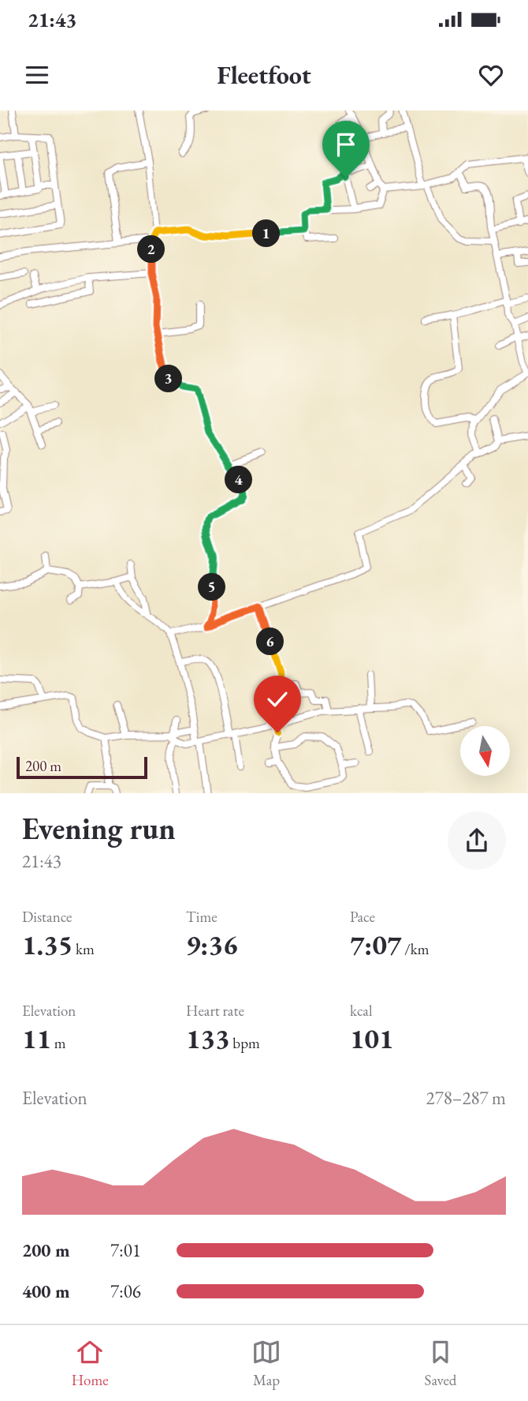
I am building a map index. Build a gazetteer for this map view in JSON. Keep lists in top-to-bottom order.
{
  "scale_bar": "200 m",
  "north": "bottom",
  "page": {
    "status": "21:43",
    "header": "Fleetfoot",
    "pins": [
      "1",
      "2",
      "3",
      "4",
      "5",
      "6"
    ],
    "scale": "200 m",
    "heading": ["Evening run", "21:43"],
    "stats": [
      ["Distance", "1.35 km"],
      ["Time", "9:36"],
      ["Pace", "7:07 /km"],
      ["Elevation", "11 m"],
      ["Heart rate", "133 bpm"],
      ["kcal", "101"]
    ],
    "chart": ["Elevation", "278–287 m"],
    "list": [
      {
        "name": "200 m",
        "note": "7:01"
      },
      {
        "name": "400 m",
        "note": "7:06"
      }
    ],
    "tabs": ["Home", "Map", "Saved"]
  }
}
